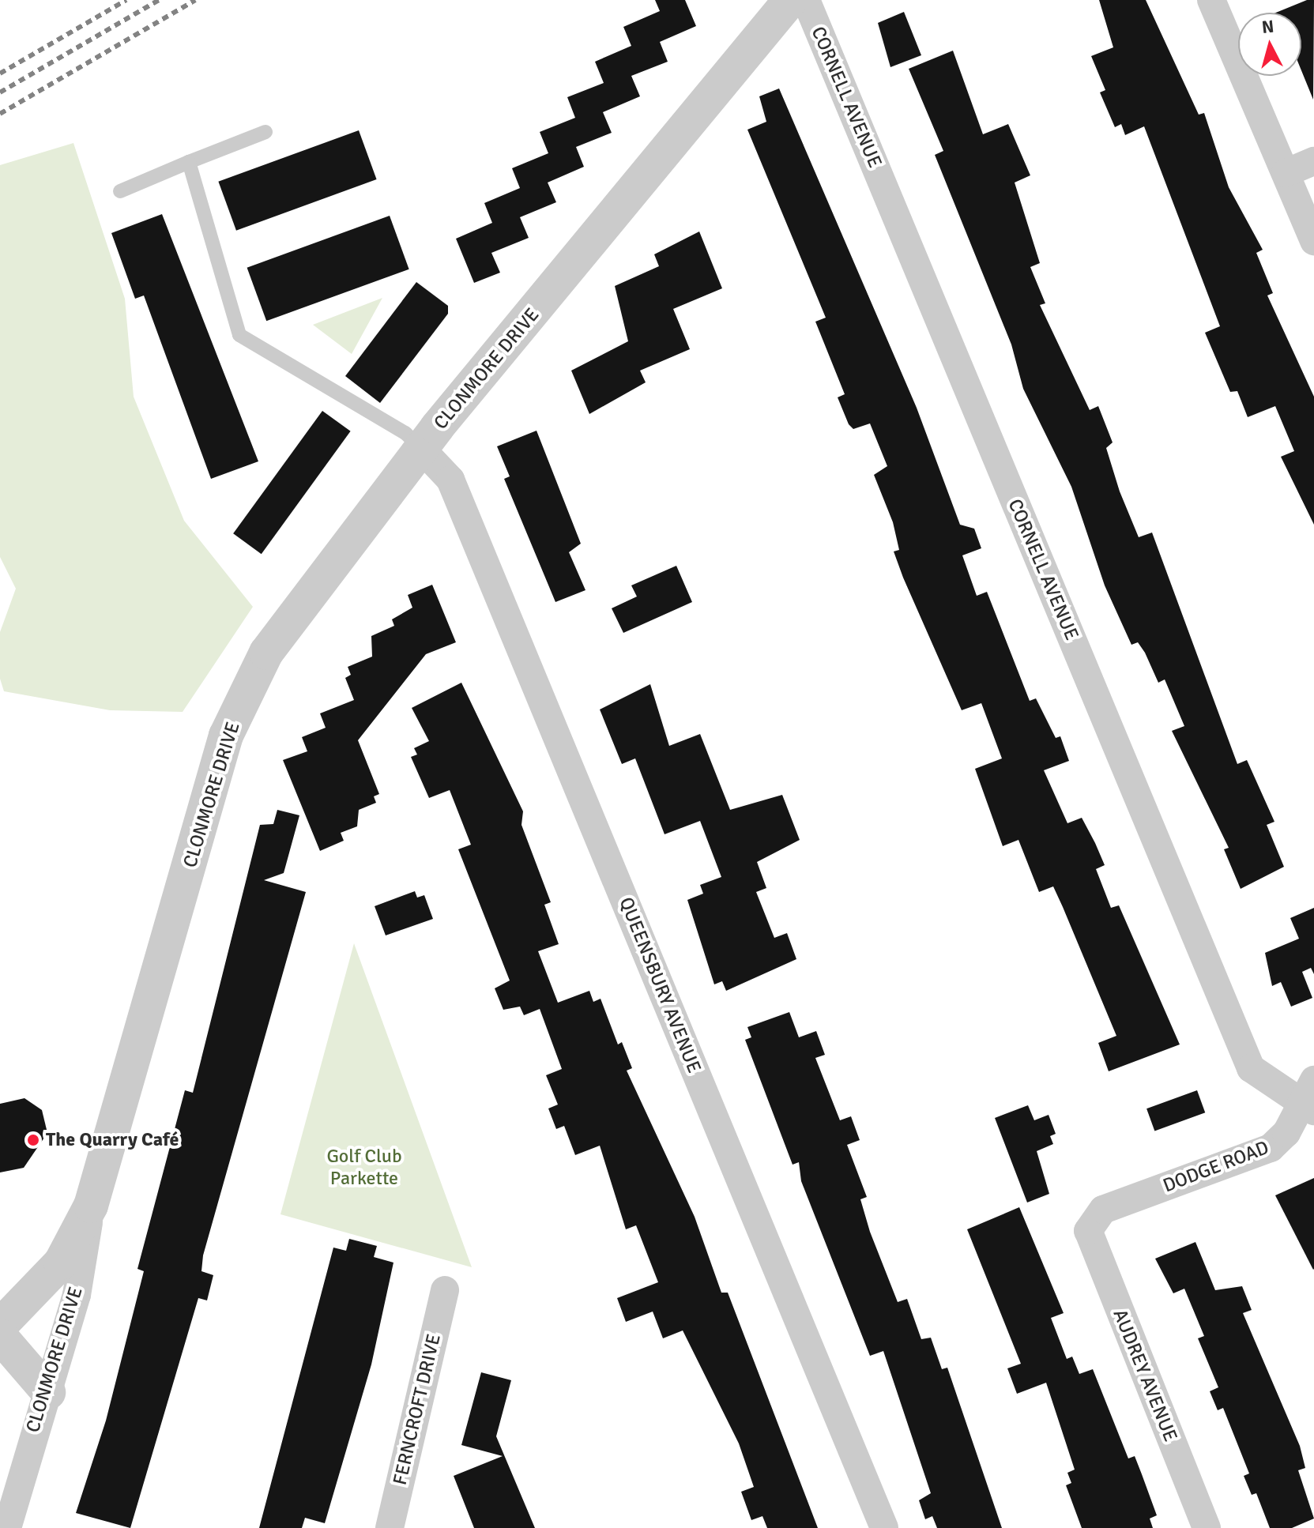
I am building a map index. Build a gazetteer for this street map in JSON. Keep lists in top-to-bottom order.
{
  "streets": {
    "street": [
      "CORNELL AVENUE",
      "CLONMORE DRIVE",
      "QUEENSBURY AVENUE",
      "DODGE ROAD",
      "AUDREY AVENUE",
      "FERNCROFT DRIVE"
    ]
  },
  "crossings": [
    ["CORNELL AVENUE", "DODGE ROAD"],
    ["CLONMORE DRIVE", "QUEENSBURY AVENUE"],
    ["DODGE ROAD", "AUDREY AVENUE"]
  ],
  "parks": ["Golf Club Parkette"],
  "places": ["The Quarry Café"],
  "north": "top"
}
